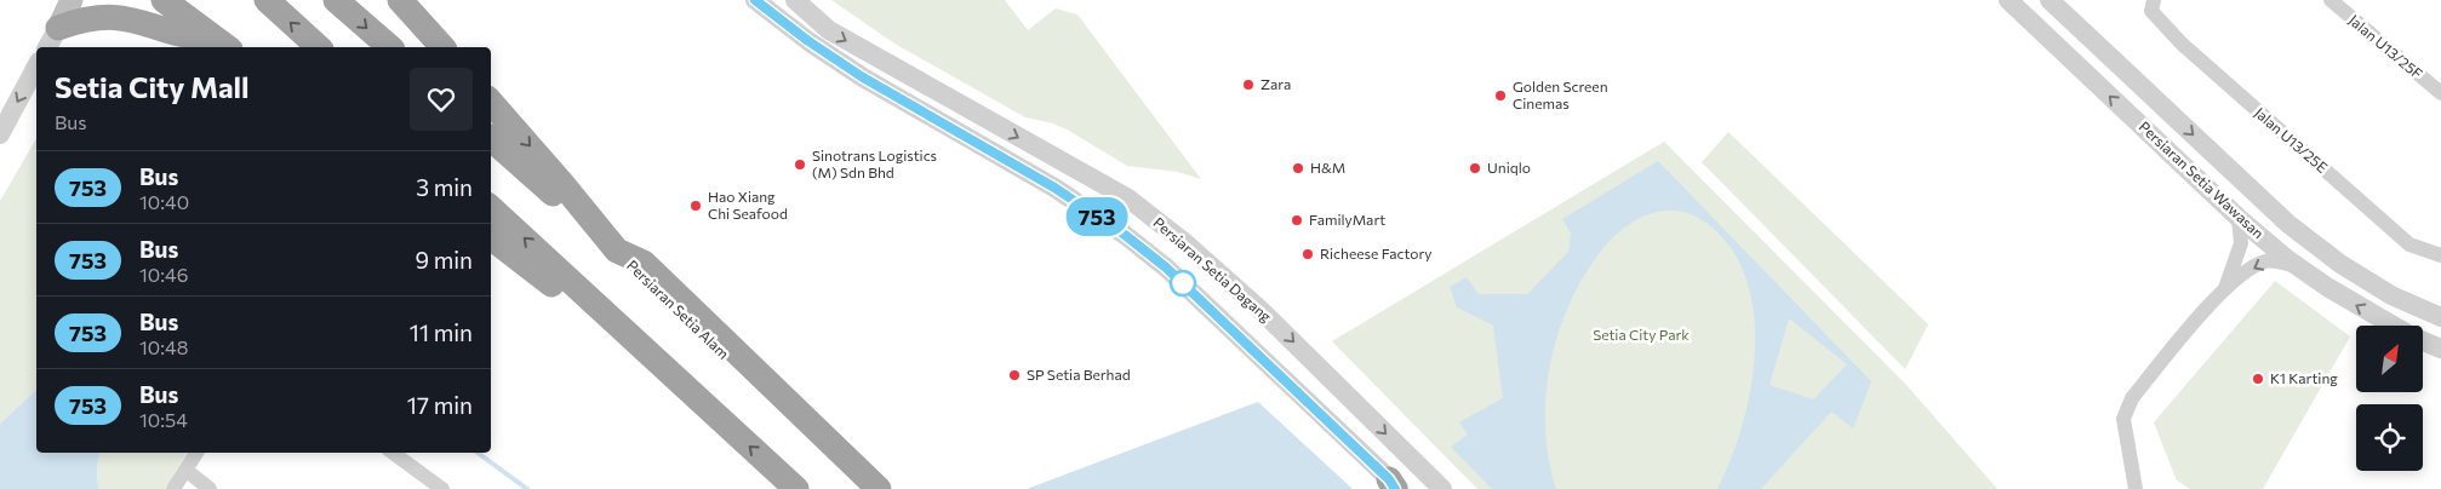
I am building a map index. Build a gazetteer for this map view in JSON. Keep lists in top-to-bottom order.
{
  "streets": {
    "highway": ["Persiaran Setia Alam"],
    "street": [
      "Jalan U13/25F",
      "Jalan U13/25E",
      "Persiaran Setia Wawasan",
      "Persiaran Setia Dagang"
    ]
  },
  "parks": ["Setia City Park"],
  "places": [
    "Zara",
    "Golden Screen Cinemas",
    "Sinotrans Logistics (M) Sdn Bhd",
    "H&M",
    "Uniqlo",
    "Hao Xiang Chi Seafood",
    "FamilyMart",
    "Richeese Factory",
    "SP Setia Berhad",
    "K1 Karting"
  ],
  "lines": ["bus line 753"],
  "north": "top right",
  "page": {
    "on_map": "753",
    "heading": ["Setia City Mall", "Bus"],
    "list": [
      {
        "mark": "753",
        "name": "Bus",
        "note": "10:40",
        "value": "3 min"
      },
      {
        "mark": "753",
        "name": "Bus",
        "note": "10:46",
        "value": "9 min"
      },
      {
        "mark": "753",
        "name": "Bus",
        "note": "10:48",
        "value": "11 min"
      },
      {
        "mark": "753",
        "name": "Bus",
        "note": "10:54",
        "value": "17 min"
      }
    ]
  }
}
